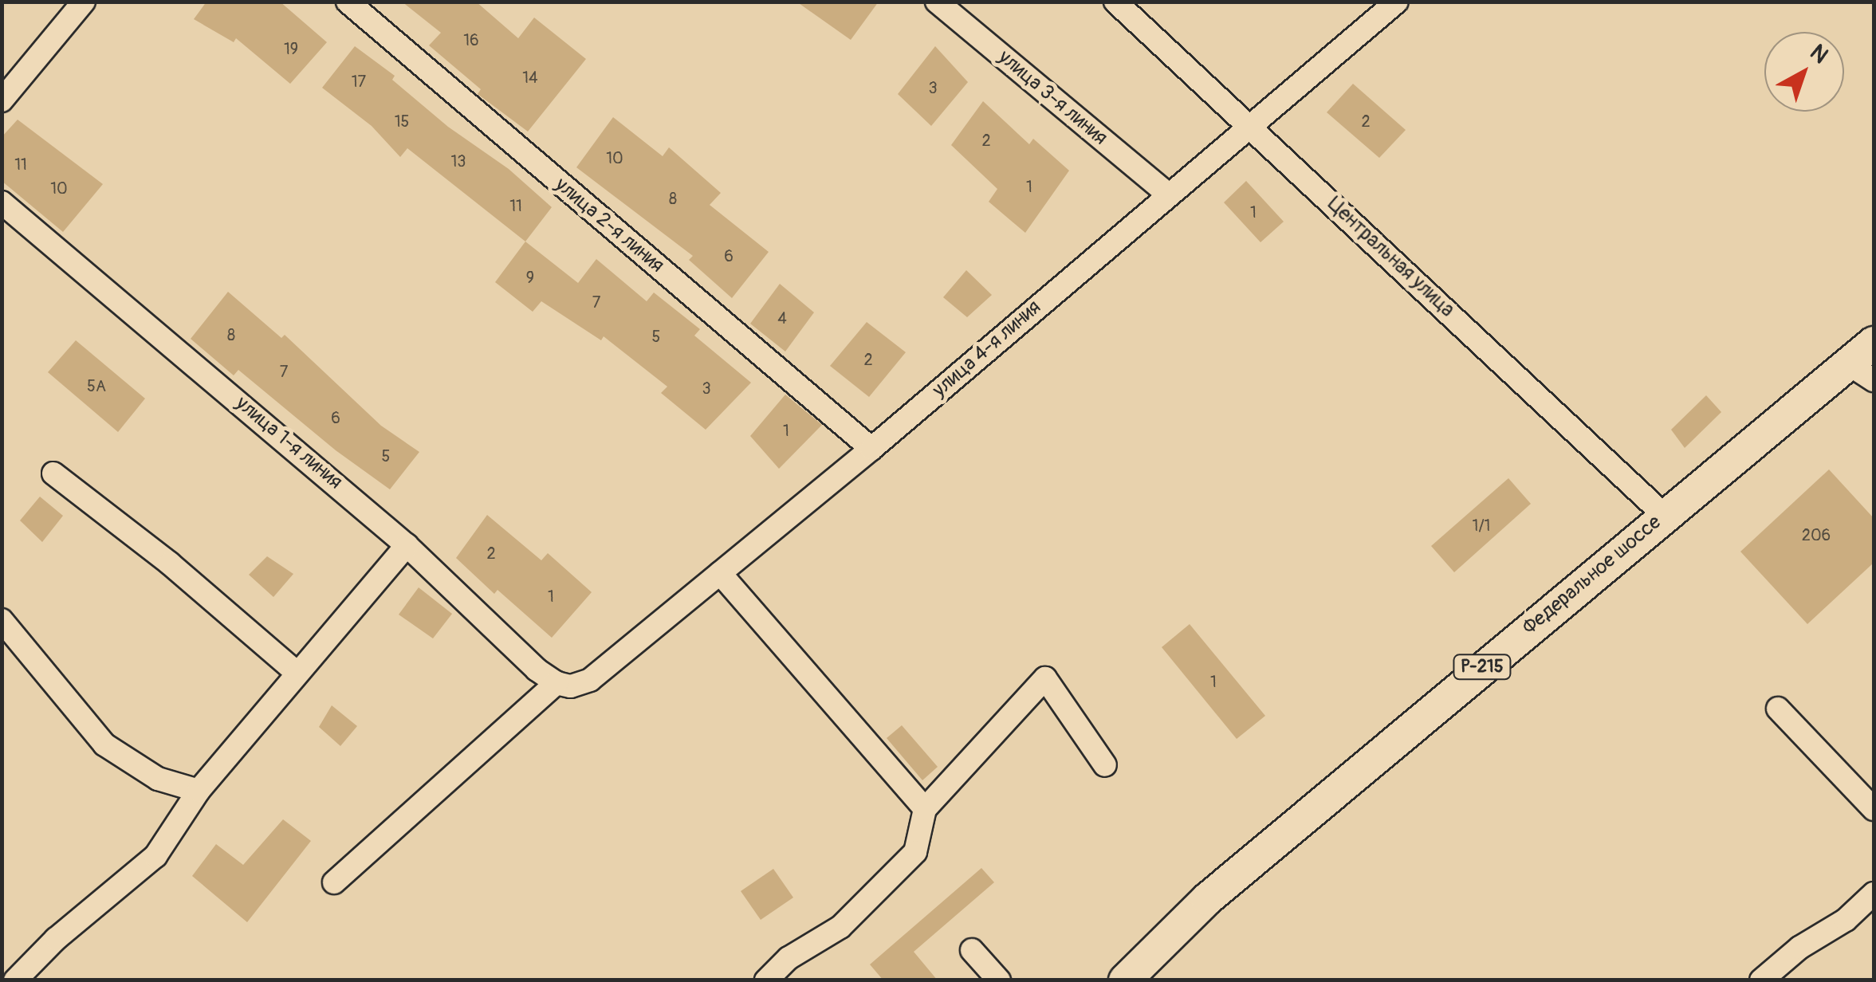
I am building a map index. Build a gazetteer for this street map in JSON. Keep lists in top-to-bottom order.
{
  "streets": {
    "highway": ["Федеральное шоссе", "Р-215"],
    "street": [
      "улица 3-я линия",
      "улица 2-я линия",
      "Центральная улица",
      "улица 4-я линия",
      "улица 1-я линия"
    ]
  },
  "crossings": [
    ["улица 3-я линия", "улица 4-я линия"],
    ["улица 2-я линия", "улица 4-я линия"],
    ["Центральная улица", "улица 4-я линия"],
    ["Центральная улица", "Федеральное шоссе"],
    ["улица 4-я линия", "улица 1-я линия"],
    ["Федеральное шоссе", "Р-215"]
  ],
  "house_numbers": [
    "16",
    "19",
    "14",
    "17",
    "3",
    "15",
    "2",
    "2",
    "10",
    "13",
    "11",
    "1",
    "10",
    "8",
    "11",
    "1",
    "6",
    "9",
    "7",
    "4",
    "8",
    "5",
    "2",
    "7",
    "5А",
    "3",
    "6",
    "1",
    "5",
    "1/1",
    "206",
    "2",
    "1",
    "1"
  ],
  "north": "top right"
}
